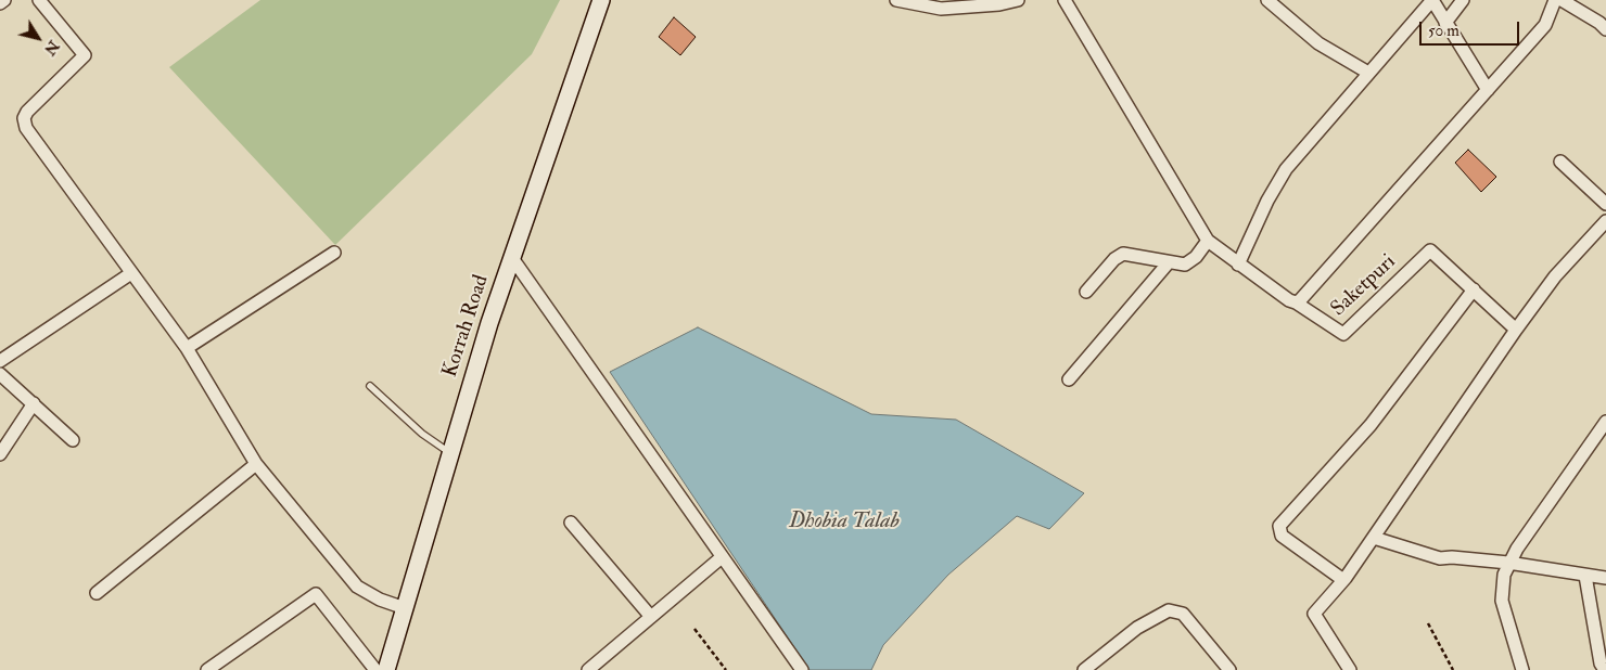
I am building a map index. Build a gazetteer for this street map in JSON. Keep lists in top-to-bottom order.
{
  "streets": {
    "main road": ["Korrah Road"],
    "street": ["Saketpuri"]
  },
  "water": ["Dhobia Talab"],
  "scale_bar": "50 m",
  "north": "bottom right"
}
